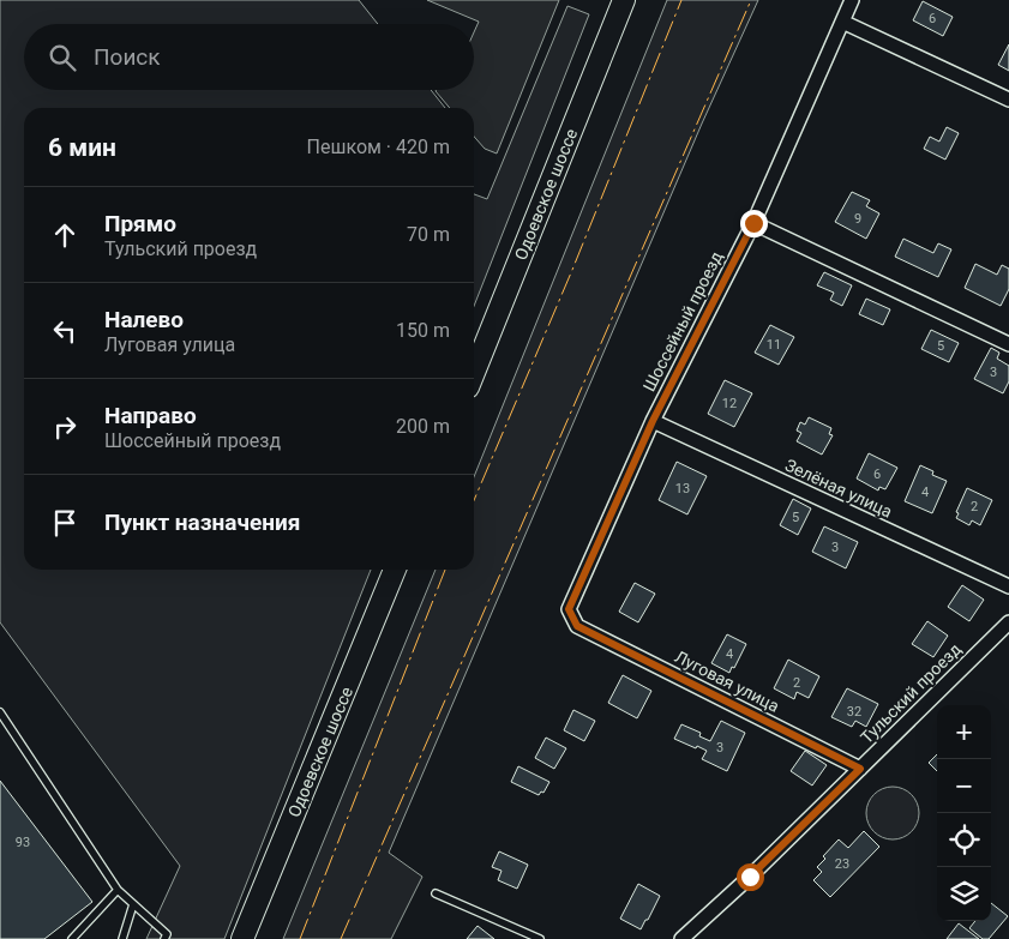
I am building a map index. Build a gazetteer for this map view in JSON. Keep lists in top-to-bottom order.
{
  "streets": {
    "main road": ["Одоевское шоссе"],
    "street": [
      "Шоссейный проезд",
      "Зелёная улица",
      "Луговая улица",
      "Тульский проезд"
    ]
  },
  "crossings": [
    ["Шоссейный проезд", "Зелёная улица"],
    ["Шоссейный проезд", "Луговая улица"],
    ["Луговая улица", "Тульский проезд"]
  ],
  "house_numbers": [
    "6",
    "9",
    "11",
    "5",
    "3",
    "12",
    "6",
    "13",
    "4",
    "2",
    "5",
    "3",
    "4",
    "2",
    "32",
    "3",
    "93",
    "23"
  ],
  "page": {
    "search": "Поиск",
    "heading": ["6 мин", "Пешком · 420 m"],
    "list": [
      ["Прямо", "Тульский проезд", "70 m"],
      ["Налево", "Луговая улица", "150 m"],
      ["Направо", "Шоссейный проезд", "200 m"],
      "Пункт назначения"
    ],
    "map_buttons": ["+", "−"]
  }
}
